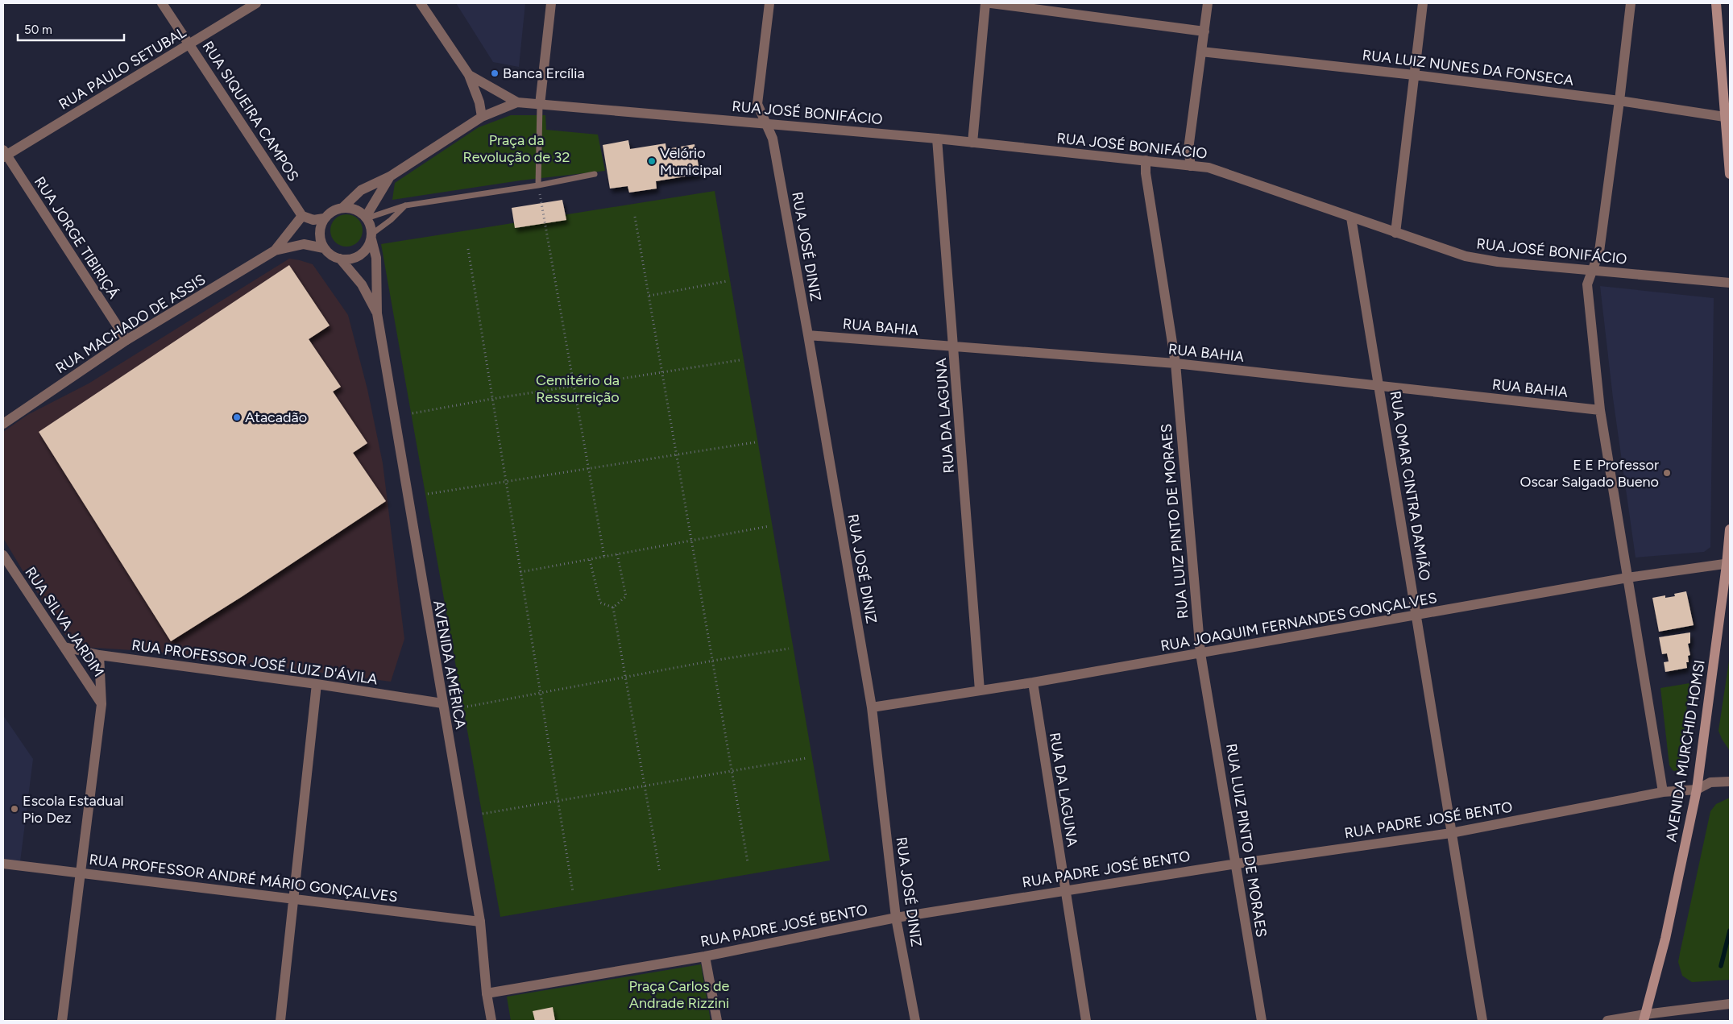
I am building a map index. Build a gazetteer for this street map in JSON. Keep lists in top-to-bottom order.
{
  "streets": {
    "main road": ["AVENIDA MURCHID HOMSI"],
    "street": [
      "RUA LUIZ NUNES DA FONSECA",
      "RUA PAULO SETUBAL",
      "RUA SIQUEIRA CAMPOS",
      "RUA JOSÉ BONIFÁCIO",
      "RUA JORGE TIBIRIÇÁ",
      "RUA JOSÉ DINIZ",
      "RUA MACHADO DE ASSIS",
      "RUA BAHIA",
      "RUA DA LAGUNA",
      "RUA OMAR CINTRA DAMIÃO",
      "RUA LUIZ PINTO DE MORAES",
      "RUA SILVA JARDIM",
      "RUA JOAQUIM FERNANDES GONÇALVES",
      "RUA PROFESSOR JOSÉ LUIZ D'ÁVILA",
      "AVENIDA AMÉRICA",
      "RUA PADRE JOSÉ BENTO",
      "RUA PROFESSOR ANDRÉ MÁRIO GONÇALVES"
    ]
  },
  "crossings": [
    ["RUA PAULO SETUBAL", "RUA SIQUEIRA CAMPOS"],
    ["RUA PAULO SETUBAL", "RUA JORGE TIBIRIÇÁ"],
    ["RUA SIQUEIRA CAMPOS", "RUA MACHADO DE ASSIS"],
    ["RUA JOSÉ BONIFÁCIO", "RUA JOSÉ DINIZ"],
    ["RUA JOSÉ BONIFÁCIO", "RUA DA LAGUNA"],
    ["RUA JOSÉ BONIFÁCIO", "RUA OMAR CINTRA DAMIÃO"],
    ["RUA JOSÉ BONIFÁCIO", "RUA LUIZ PINTO DE MORAES"],
    ["RUA JORGE TIBIRIÇÁ", "RUA MACHADO DE ASSIS"],
    ["RUA JOSÉ DINIZ", "RUA BAHIA"],
    ["RUA JOSÉ DINIZ", "RUA JOAQUIM FERNANDES GONÇALVES"],
    ["RUA JOSÉ DINIZ", "RUA PADRE JOSÉ BENTO"],
    ["RUA MACHADO DE ASSIS", "AVENIDA AMÉRICA"],
    ["RUA BAHIA", "RUA DA LAGUNA"],
    ["RUA BAHIA", "RUA OMAR CINTRA DAMIÃO"],
    ["RUA BAHIA", "RUA LUIZ PINTO DE MORAES"],
    ["RUA DA LAGUNA", "RUA JOAQUIM FERNANDES GONÇALVES"],
    ["RUA DA LAGUNA", "RUA PADRE JOSÉ BENTO"],
    ["RUA OMAR CINTRA DAMIÃO", "RUA JOAQUIM FERNANDES GONÇALVES"],
    ["RUA OMAR CINTRA DAMIÃO", "RUA PADRE JOSÉ BENTO"],
    ["RUA LUIZ PINTO DE MORAES", "RUA JOAQUIM FERNANDES GONÇALVES"],
    ["RUA LUIZ PINTO DE MORAES", "RUA PADRE JOSÉ BENTO"],
    ["RUA SILVA JARDIM", "RUA PROFESSOR JOSÉ LUIZ D'ÁVILA"],
    ["RUA JOAQUIM FERNANDES GONÇALVES", "AVENIDA MURCHID HOMSI"],
    ["RUA PROFESSOR JOSÉ LUIZ D'ÁVILA", "AVENIDA AMÉRICA"],
    ["AVENIDA AMÉRICA", "RUA PADRE JOSÉ BENTO"],
    ["AVENIDA AMÉRICA", "RUA PROFESSOR ANDRÉ MÁRIO GONÇALVES"],
    ["AVENIDA MURCHID HOMSI", "RUA PADRE JOSÉ BENTO"]
  ],
  "parks": ["Praça da Revolução de 32", "Cemitério da Ressurreição", "Praça Carlos de Andrade Rizzini"],
  "places": [
    "Banca Ercília",
    "Velório Municipal",
    "Atacadão",
    "E E Professor Oscar Salgado Bueno",
    "Escola Estadual Pio Dez"
  ],
  "scale_bar": "50 m"
}
